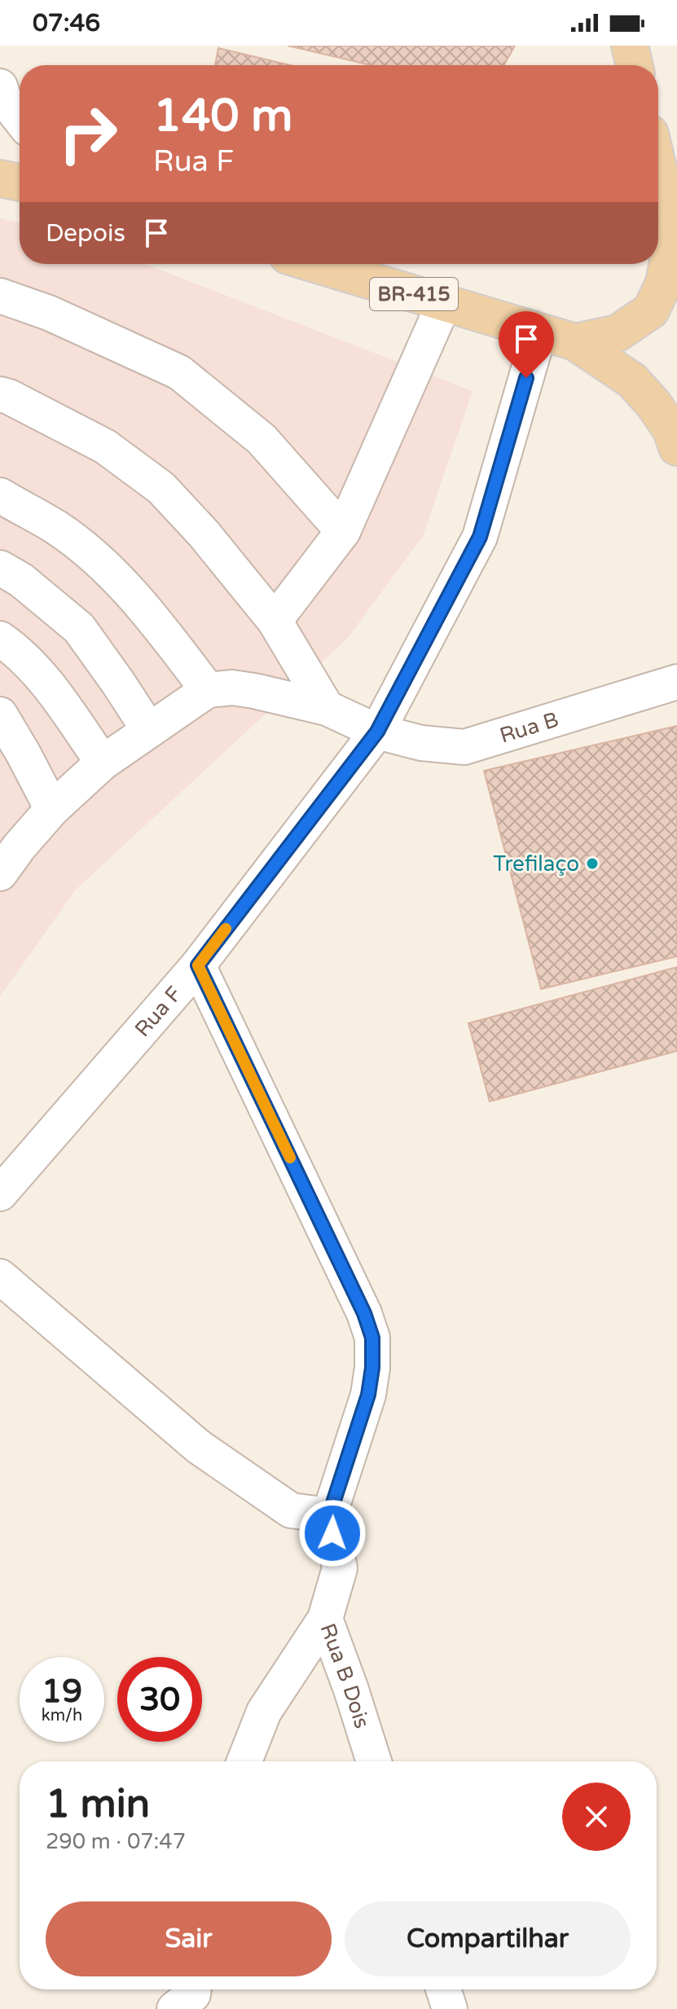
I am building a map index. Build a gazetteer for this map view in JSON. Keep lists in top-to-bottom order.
{
  "streets": {
    "main road": ["BR-415"],
    "street": ["Rua B", "Rua F", "Rua B Dois"]
  },
  "crossings": [
    ["BR-415", "Rua F"],
    ["Rua B", "Rua F"],
    ["Rua F", "Rua B Dois"]
  ],
  "places": ["Trefilaço"],
  "page": {
    "status": "07:46",
    "turn": ["140 m", "Rua F"],
    "then": "Depois",
    "speed": "19 km/h",
    "limit": "30",
    "heading": ["1 min", "290 m · 07:47"],
    "buttons": ["Sair", "Compartilhar"]
  }
}
